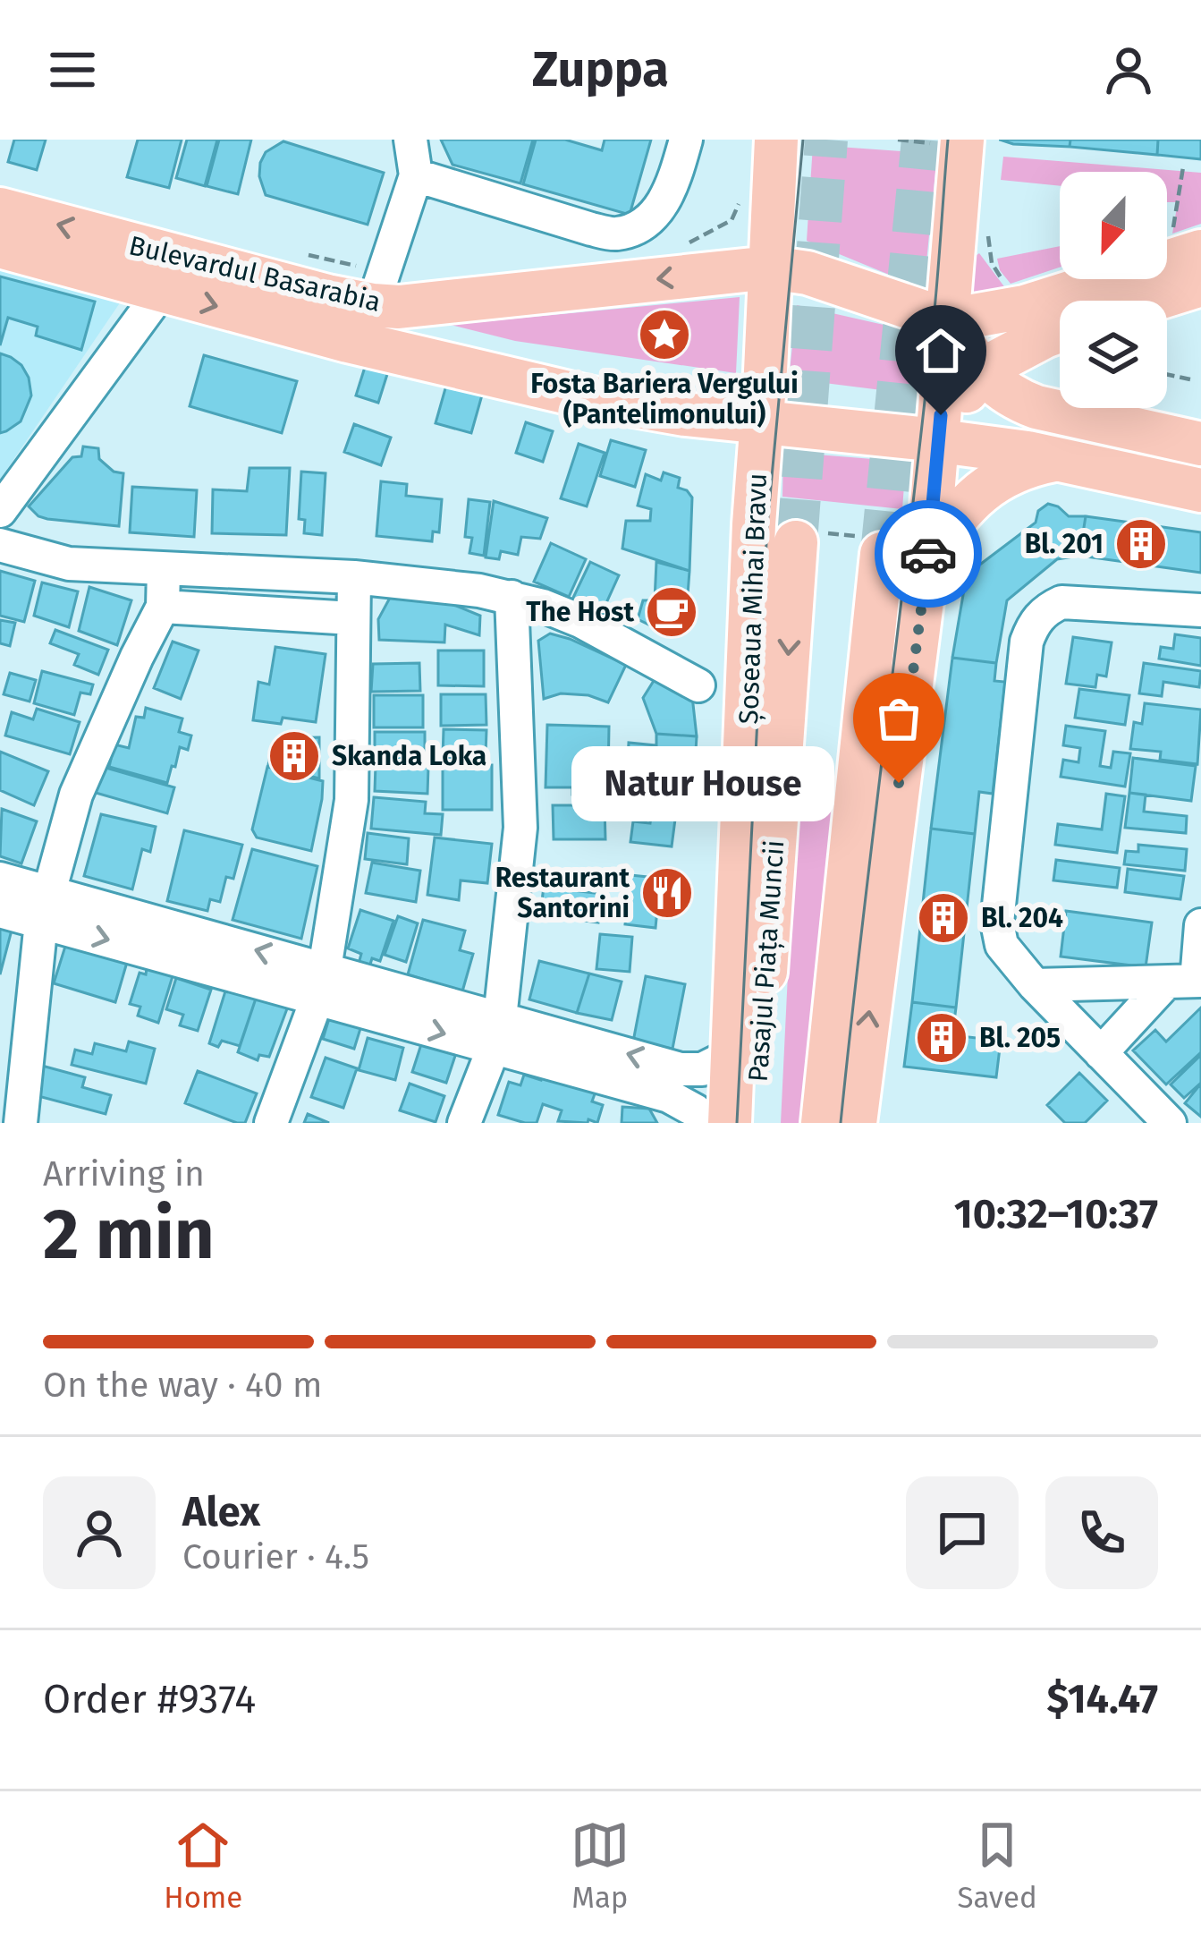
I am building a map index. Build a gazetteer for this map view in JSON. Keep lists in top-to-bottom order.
{
  "streets": {
    "main road": ["Bulevardul Basarabia", "Șoseaua Mihai Bravu", "Pasajul Piața Muncii"]
  },
  "crossings": [
    ["Bulevardul Basarabia", "Șoseaua Mihai Bravu"]
  ],
  "places": {
    "place": ["Fosta Bariera Vergului (Pantelimonului)"],
    "building": [
      "Bl. 201",
      "Skanda Loka",
      "Bl. 204",
      "Bl. 205"
    ],
    "cafe": ["The Host"],
    "other": ["Natur House"],
    "restaurant": ["Restaurant Santorini"]
  },
  "north": "bottom",
  "page": {
    "header": "Zuppa",
    "bubble": "Natur House",
    "heading": ["2 min", "Arriving in", "10:32–10:37"],
    "panel": [
      "Alex",
      "Courier · 4.5",
      "Order #9374",
      "$14.47"
    ],
    "bar": "On the way · 40 m",
    "tabs": ["Home", "Map", "Saved"]
  }
}
